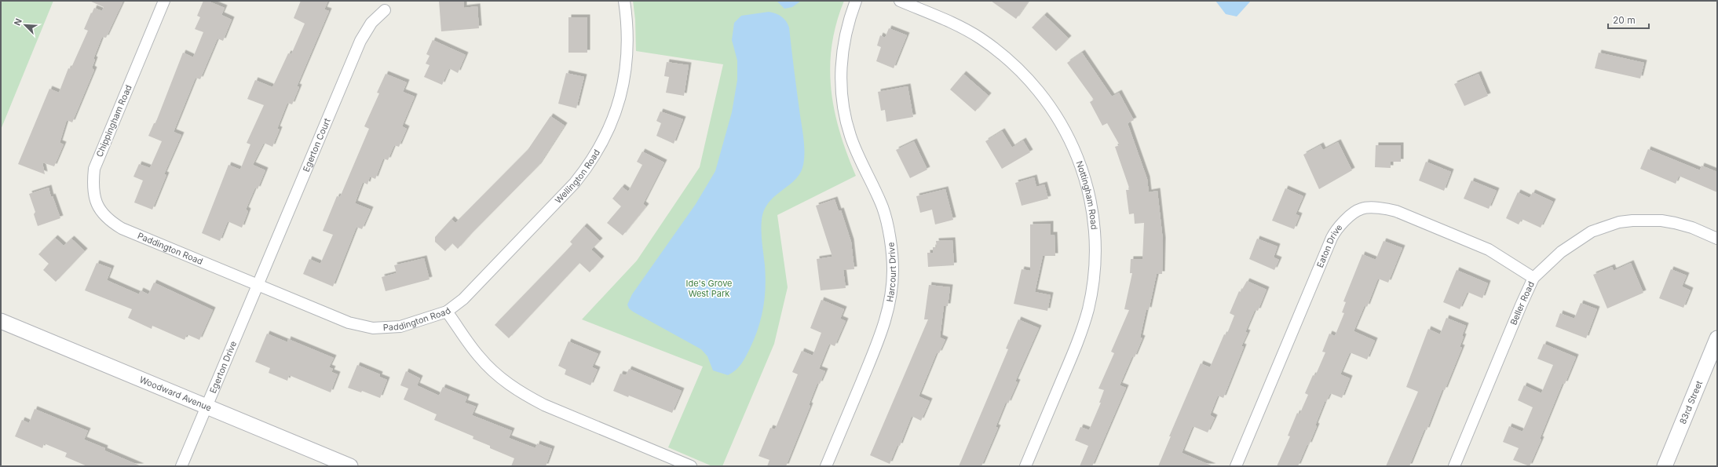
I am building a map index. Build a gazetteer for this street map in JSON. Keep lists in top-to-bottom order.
{
  "streets": {
    "main road": ["Woodward Avenue", "83rd Street"],
    "street": [
      "Chippingham Road",
      "Egerton Court",
      "Wellington Road",
      "Nottingham Road",
      "Eaton Drive",
      "Paddington Road",
      "Harcourt Drive",
      "Beller Road",
      "Egerton Drive"
    ]
  },
  "crossings": [
    ["Chippingham Road", "Paddington Road"],
    ["Egerton Court", "Paddington Road"],
    ["Egerton Court", "Egerton Drive"],
    ["Wellington Road", "Paddington Road"],
    ["Eaton Drive", "Beller Road"],
    ["Paddington Road", "Egerton Drive"],
    ["Egerton Drive", "Woodward Avenue"]
  ],
  "parks": ["Ide's Grove West Park"],
  "scale_bar": "20 m",
  "north": "top left"
}
